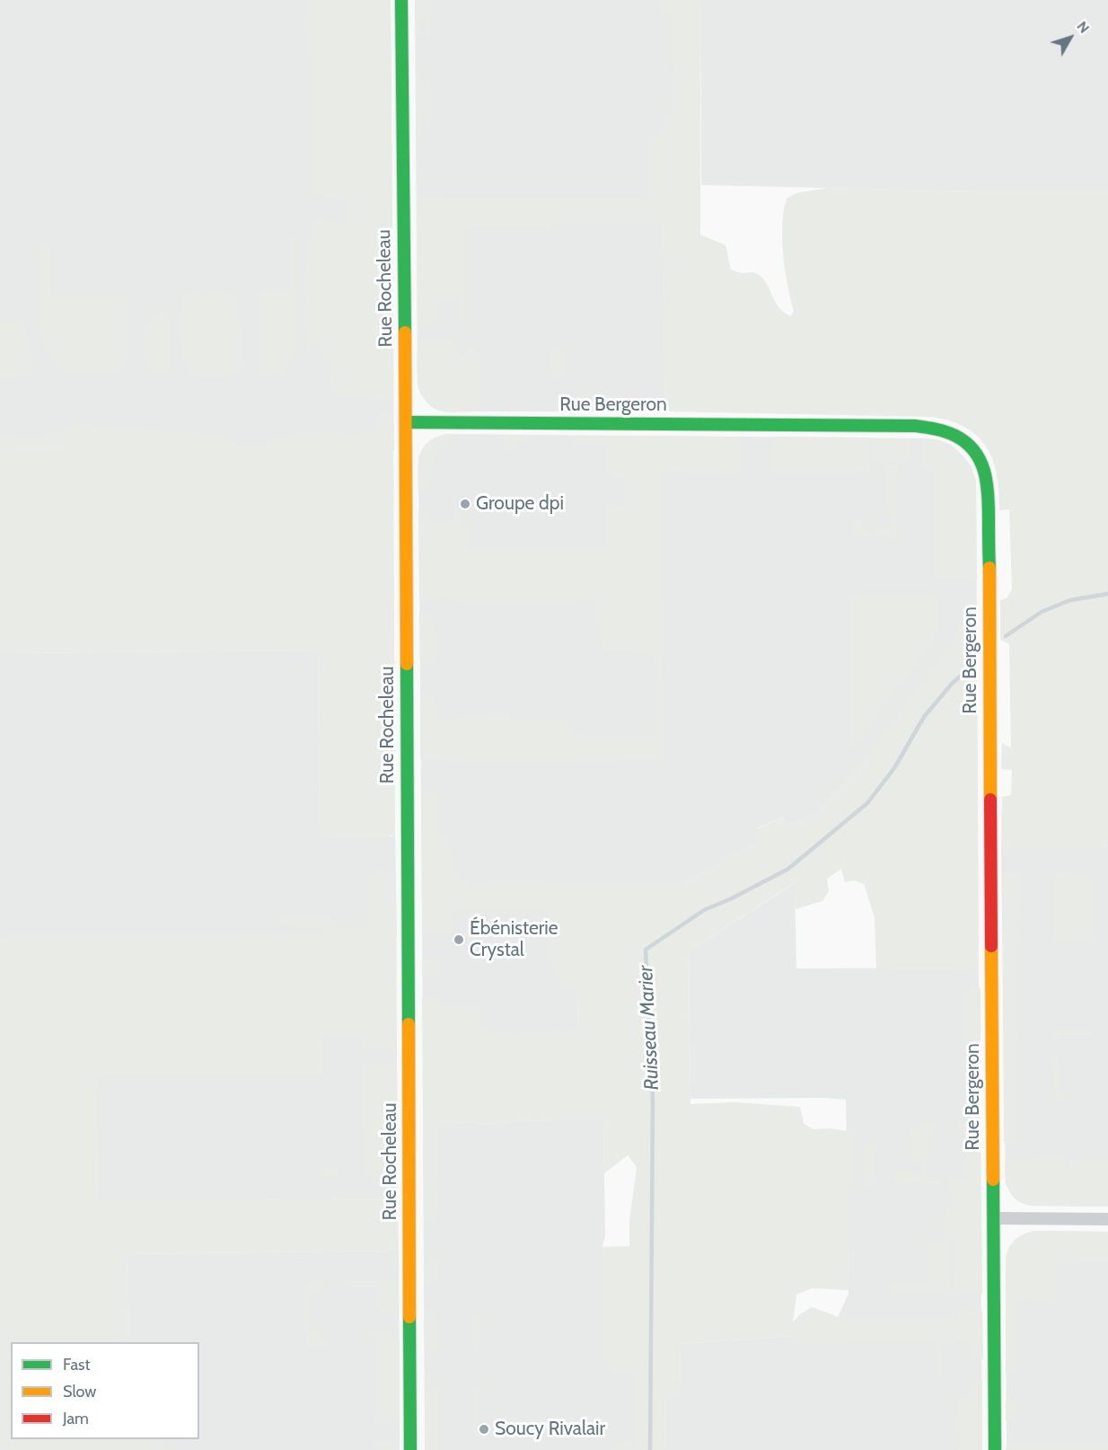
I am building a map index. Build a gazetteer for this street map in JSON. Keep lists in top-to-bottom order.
{
  "streets": {
    "street": ["Rue Rocheleau", "Rue Bergeron"]
  },
  "crossings": [
    ["Rue Rocheleau", "Rue Bergeron"]
  ],
  "water": ["Ruisseau Marier"],
  "places": ["Groupe dpi", "Ébénisterie Crystal", "Soucy Rivalair"],
  "legend": ["Fast", "Slow", "Jam"],
  "north": "top right"
}
